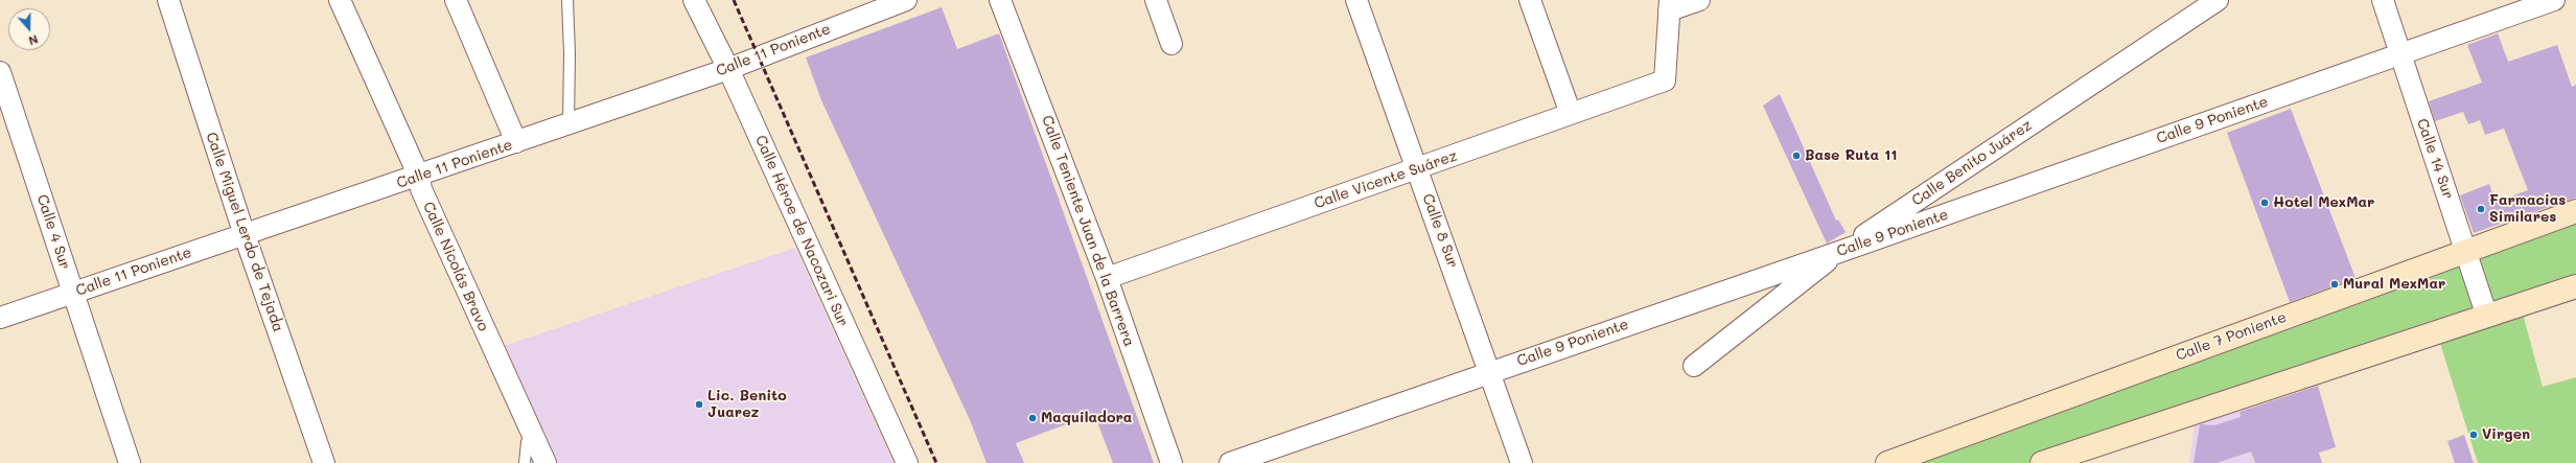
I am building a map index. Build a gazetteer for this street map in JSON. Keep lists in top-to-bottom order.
{
  "streets": {
    "main road": ["Calle 7 Poniente"],
    "street": [
      "Calle 11 Poniente",
      "Calle 9 Poniente",
      "Calle 14 Sur",
      "Calle Benito Juárez",
      "Calle Vicente Suárez",
      "Calle Héroe de Nacozari Sur",
      "Calle Teniente Juan de la Barrera",
      "Calle 8 Sur",
      "Calle 4 Sur",
      "Calle Miguel Lerdo de Tejada",
      "Calle Nicolás Bravo"
    ]
  },
  "crossings": [
    ["Calle 11 Poniente", "Calle Héroe de Nacozari Sur"],
    ["Calle 11 Poniente", "Calle 4 Sur"],
    ["Calle 11 Poniente", "Calle Miguel Lerdo de Tejada"],
    ["Calle 11 Poniente", "Calle Nicolás Bravo"],
    ["Calle 9 Poniente", "Calle 14 Sur"],
    ["Calle 9 Poniente", "Calle Benito Juárez"],
    ["Calle 9 Poniente", "Calle 8 Sur"],
    ["Calle 14 Sur", "Calle 7 Poniente"],
    ["Calle Vicente Suárez", "Calle Teniente Juan de la Barrera"],
    ["Calle Vicente Suárez", "Calle 8 Sur"]
  ],
  "places": [
    "Base Ruta 11",
    "Hotel MexMar",
    "Farmacias Similares",
    "Mural MexMar",
    "Lic. Benito Juarez",
    "Maquiladora",
    "Virgen"
  ],
  "north": "bottom"
}
